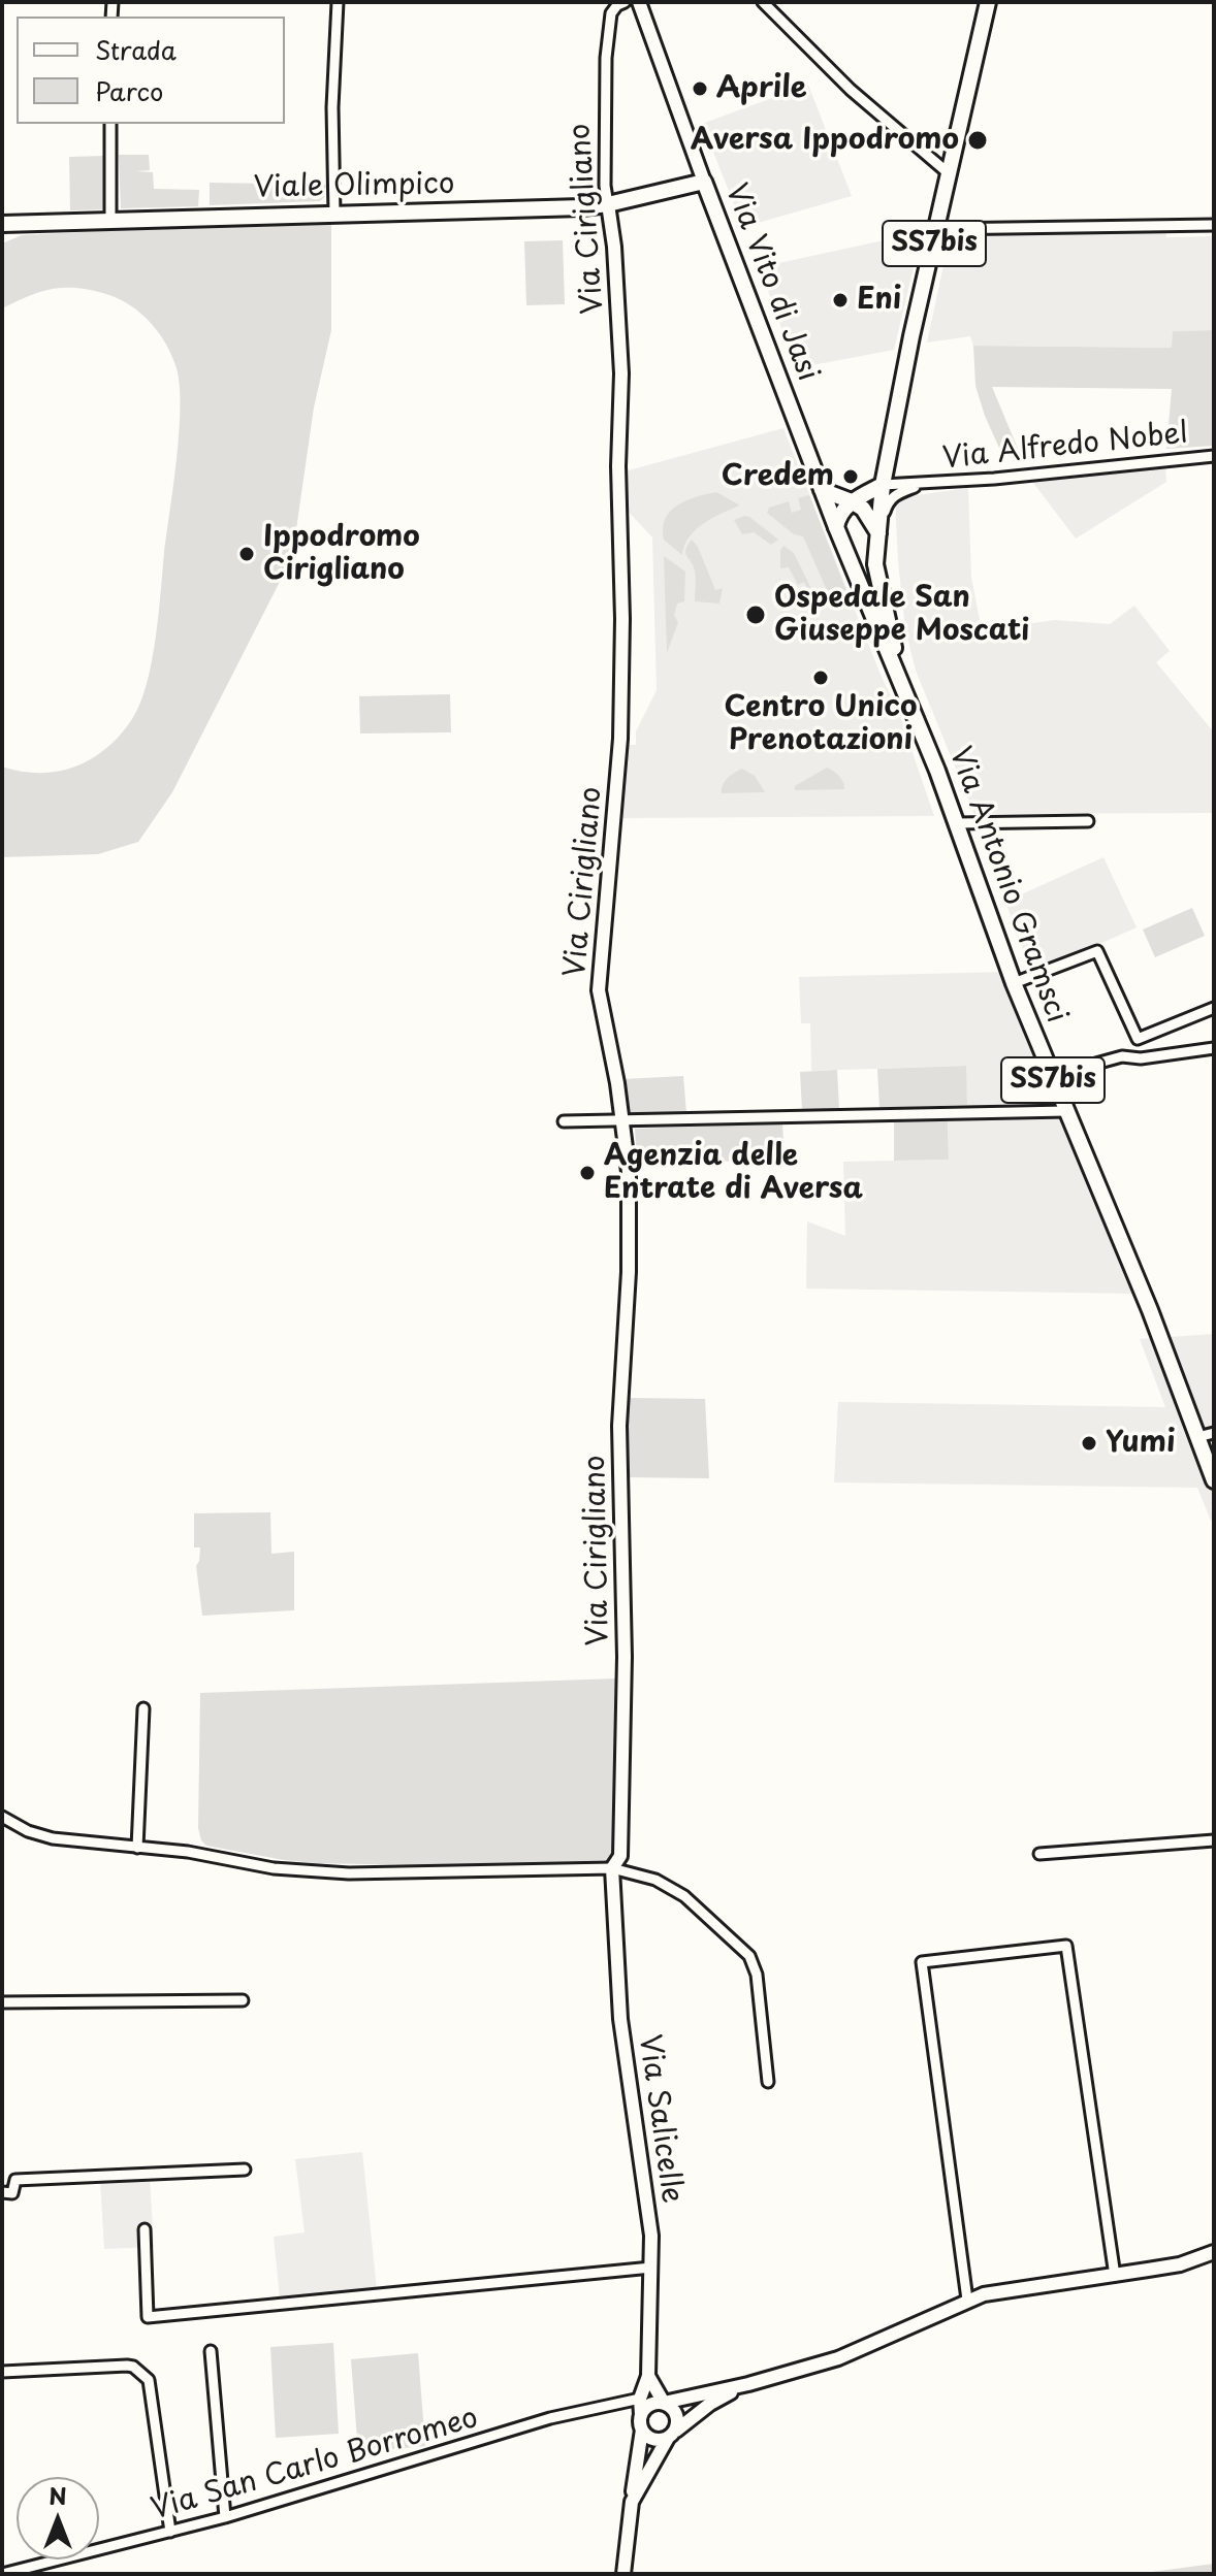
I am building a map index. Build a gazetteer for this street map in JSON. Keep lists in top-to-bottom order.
{
  "streets": {
    "main road": [
      "Viale Olimpico",
      "SS7bis",
      "Via Vito di Jasi",
      "Via Antonio Gramsci"
    ],
    "street": [
      "Via Cirigliano",
      "Via Alfredo Nobel",
      "Via Salicelle",
      "Via San Carlo Borromeo"
    ]
  },
  "crossings": [
    ["Viale Olimpico", "Via Cirigliano"],
    ["Viale Olimpico", "Via Vito di Jasi"],
    ["Via Cirigliano", "Via Salicelle"],
    ["SS7bis", "Via Alfredo Nobel"],
    ["SS7bis", "Via Antonio Gramsci"],
    ["Via Vito di Jasi", "Via Antonio Gramsci"],
    ["Via Alfredo Nobel", "Via Antonio Gramsci"]
  ],
  "places": [
    "Aprile",
    "Aversa Ippodromo",
    "Eni",
    "Credem",
    "Ippodromo Cirigliano",
    "Ospedale San Giuseppe Moscati",
    "Centro Unico Prenotazioni",
    "Agenzia delle Entrate di Aversa",
    "Yumi"
  ],
  "legend": ["Strada", "Parco"],
  "north": "top"
}
